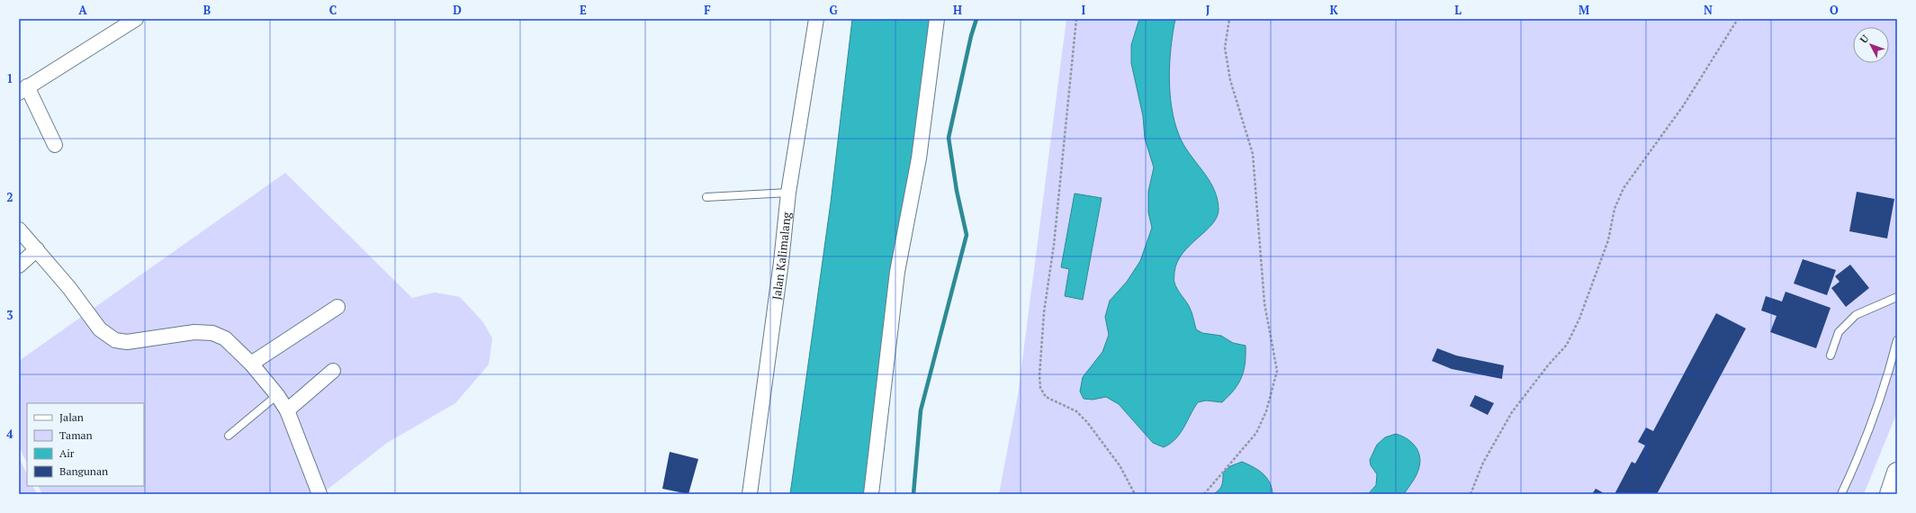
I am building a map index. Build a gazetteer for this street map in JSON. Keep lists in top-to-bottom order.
{
  "streets": {
    "street": ["Jalan Kalimalang"]
  },
  "legend": [
    "Jalan",
    "Taman",
    "Air",
    "Bangunan"
  ],
  "north": "top left",
  "grid": {
    "columns": [
      "A",
      "B",
      "C",
      "D",
      "E",
      "F",
      "G",
      "H",
      "I",
      "J",
      "K",
      "L",
      "M",
      "N",
      "O"
    ],
    "rows": [
      "1",
      "2",
      "3",
      "4"
    ]
  }
}
